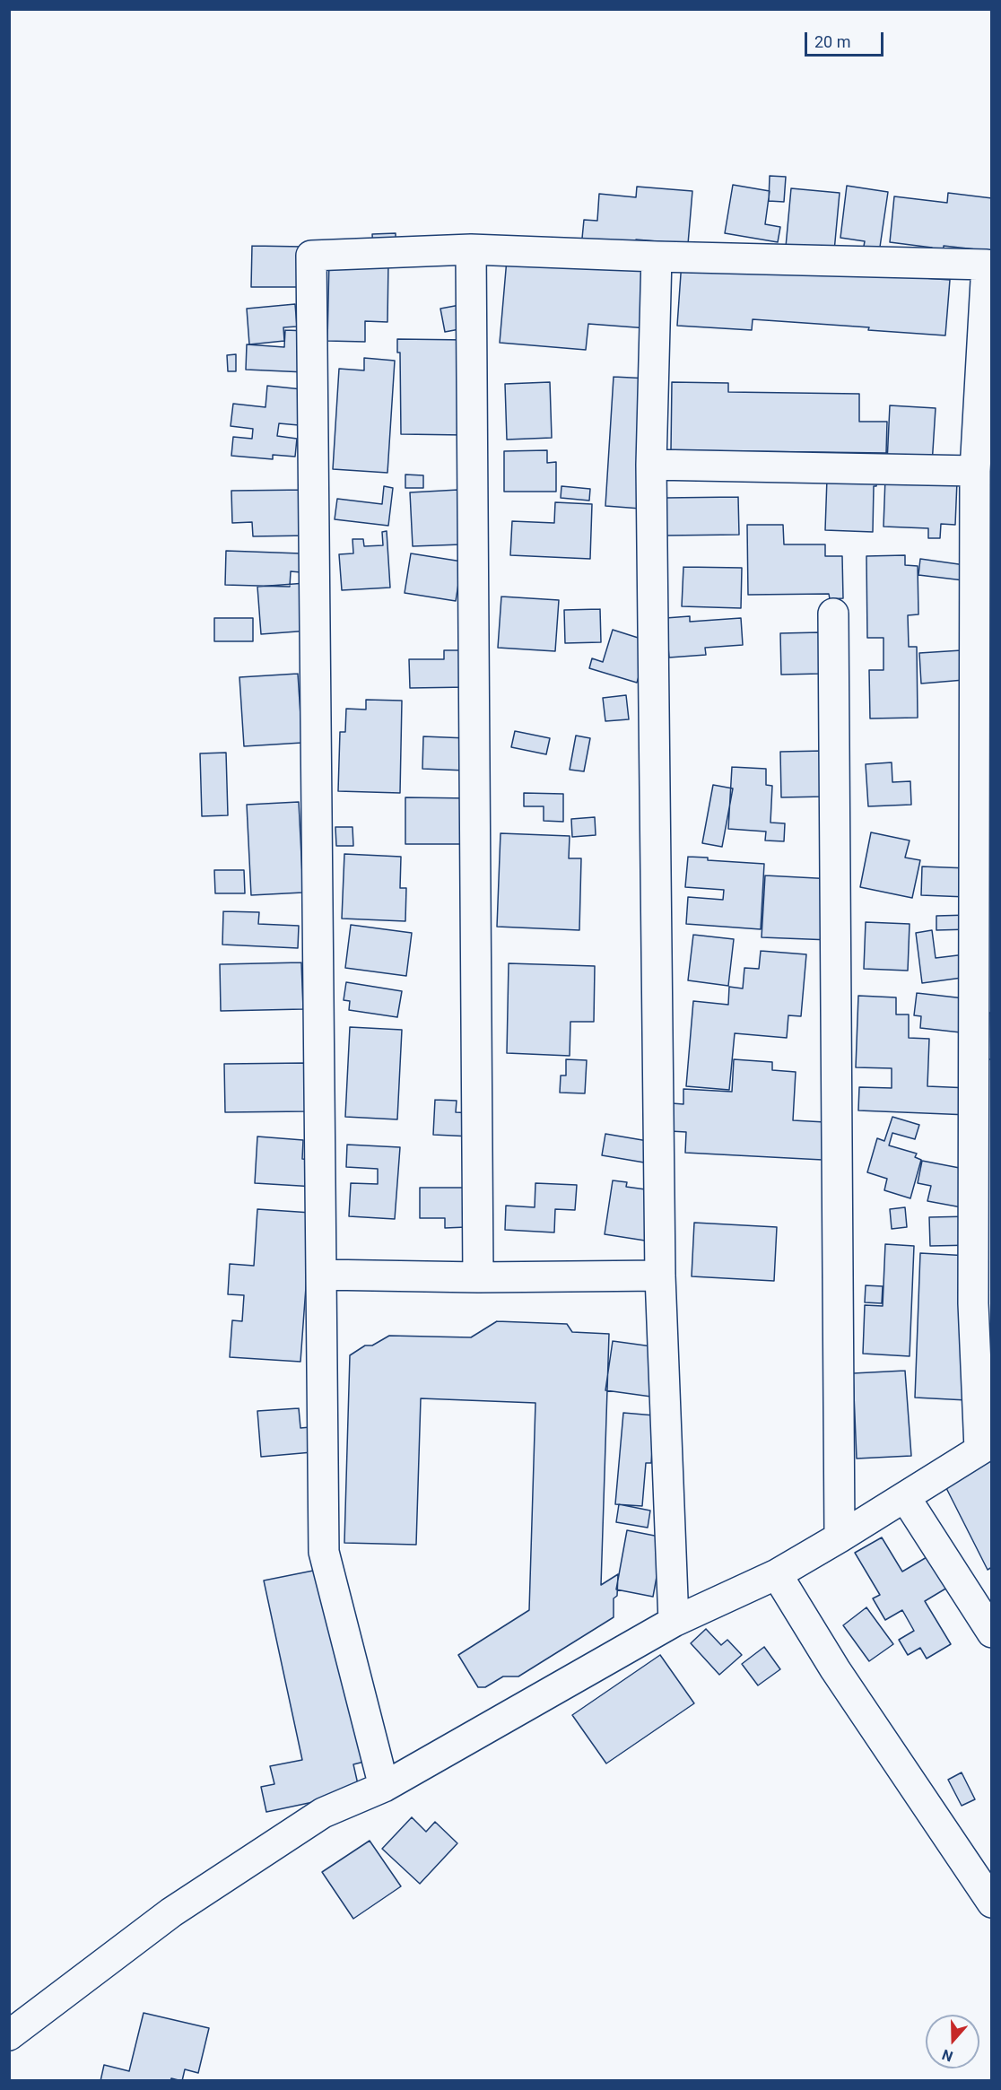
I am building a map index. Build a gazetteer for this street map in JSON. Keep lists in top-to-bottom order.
{
  "scale_bar": "20 m",
  "north": "bottom"
}
